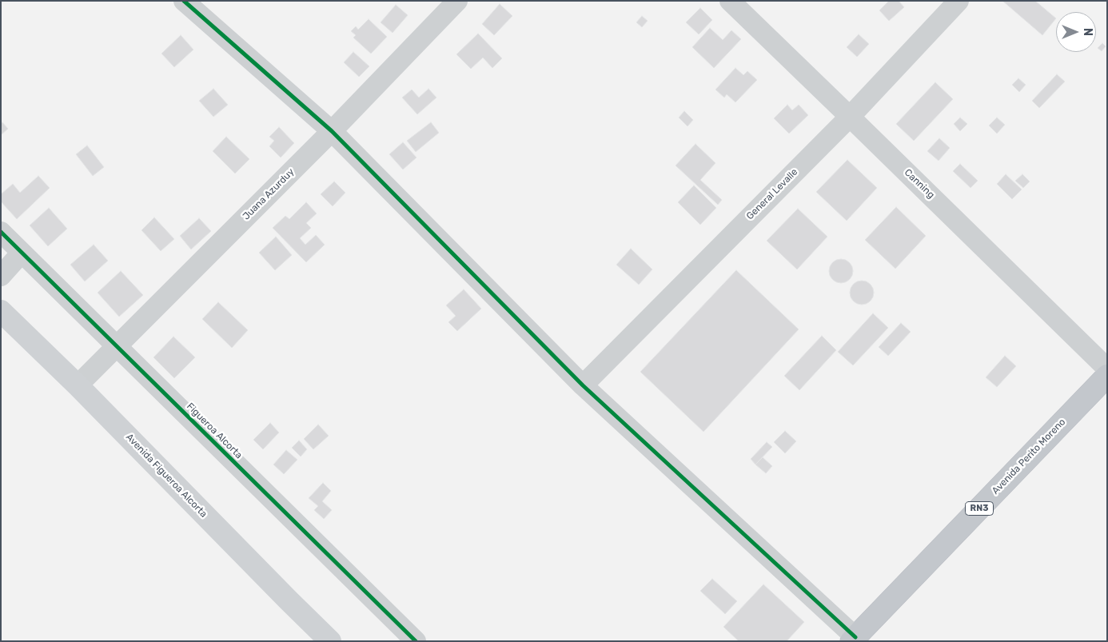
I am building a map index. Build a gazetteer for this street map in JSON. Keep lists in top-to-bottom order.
{
  "streets": {
    "highway": ["Avenida Perito Moreno", "RN3"],
    "main road": ["Avenida Figueroa Alcorta"],
    "street": [
      "Canning",
      "Juana Azurduy",
      "General Levalle",
      "Figueroa Alcorta"
    ]
  },
  "crossings": [
    ["Canning", "General Levalle"],
    ["Juana Azurduy", "Figueroa Alcorta"],
    ["Juana Azurduy", "Avenida Figueroa Alcorta"]
  ],
  "north": "right"
}
